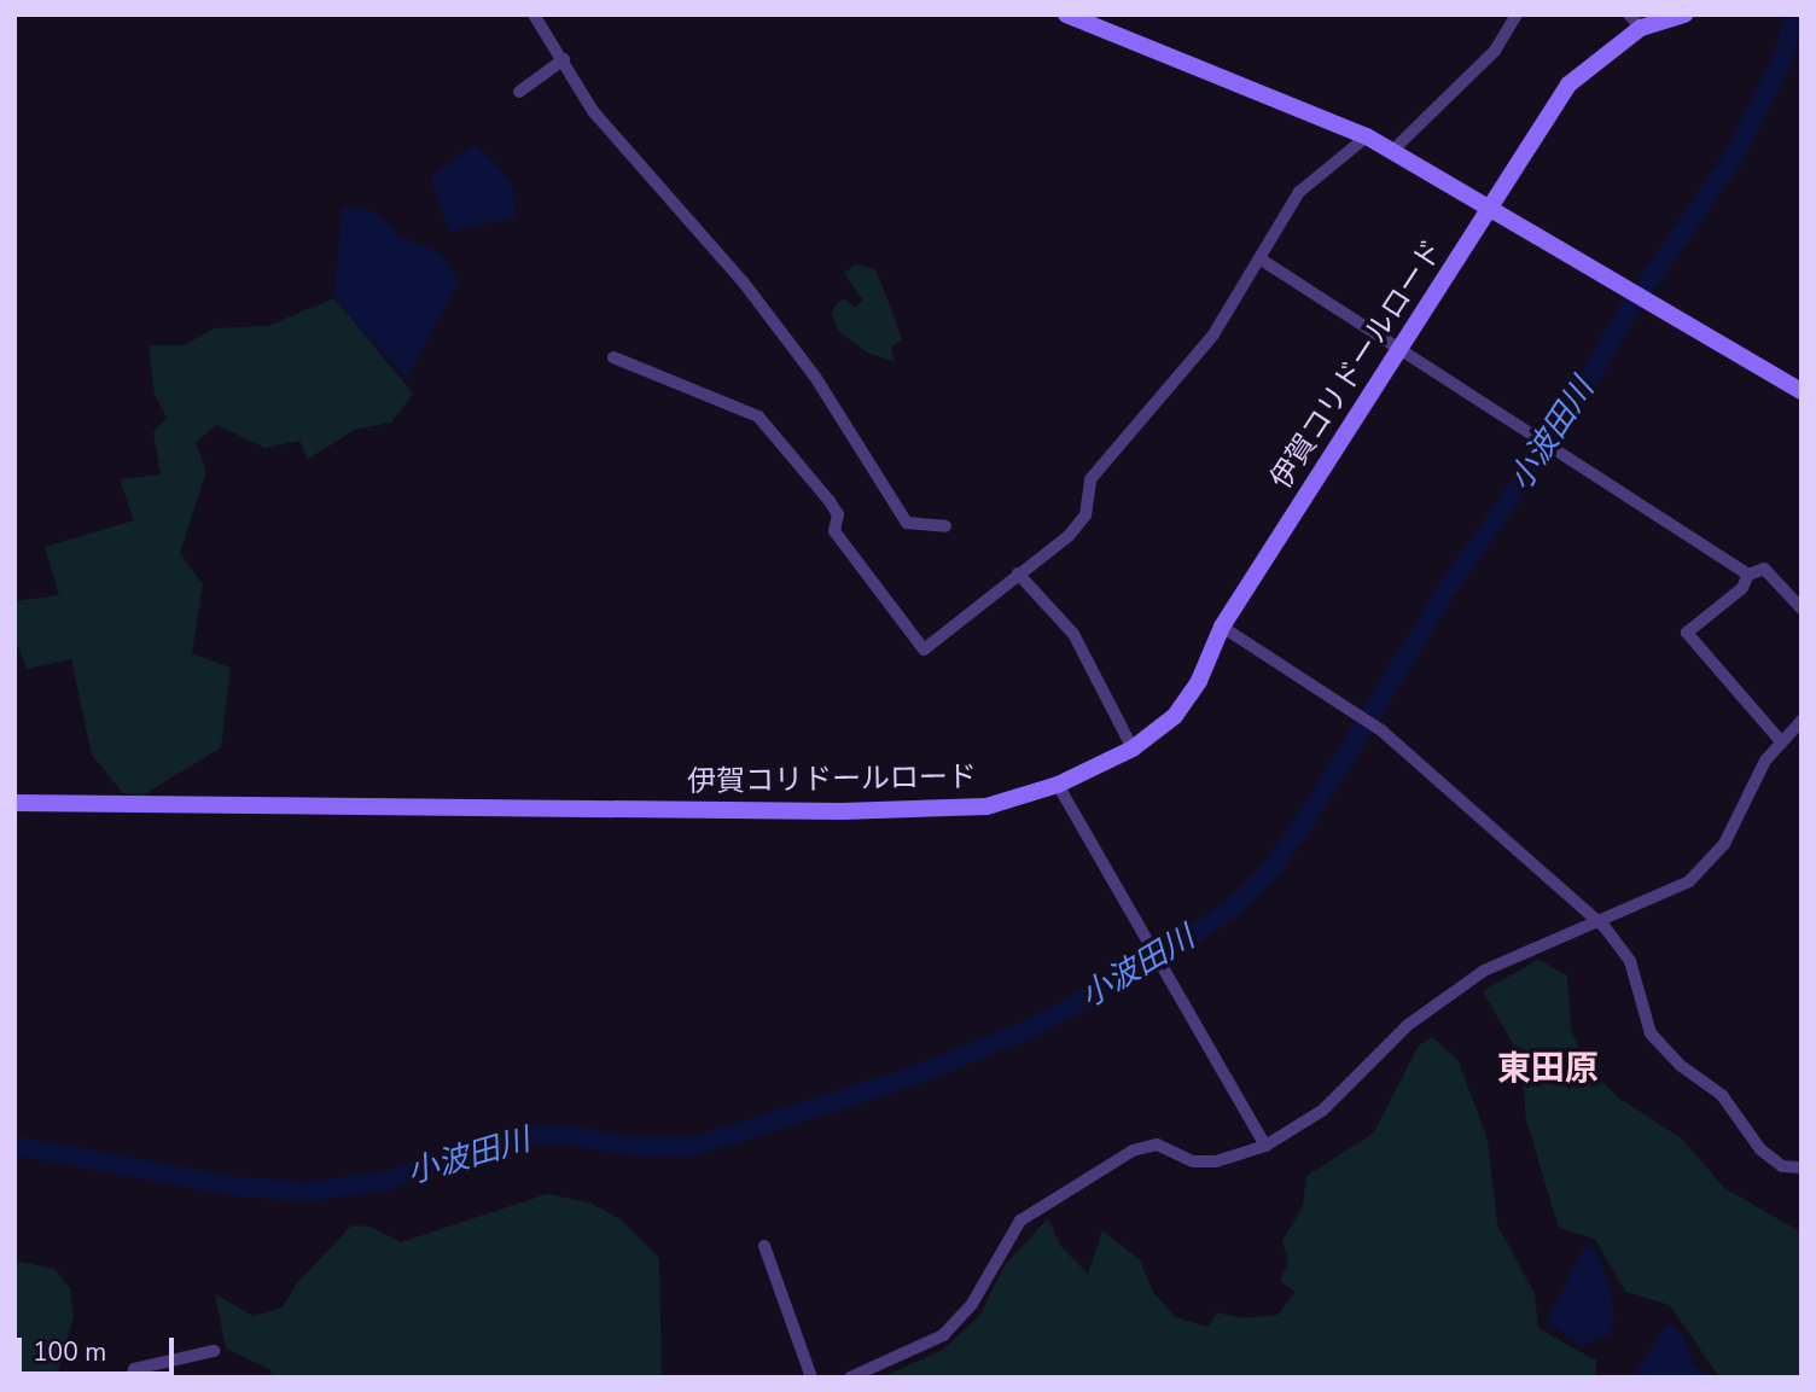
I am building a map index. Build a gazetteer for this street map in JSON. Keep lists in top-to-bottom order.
{
  "streets": {
    "street": ["伊賀コリドールロード"]
  },
  "districts": ["東田原"],
  "water": ["小波田川"],
  "scale_bar": "100 m"
}
